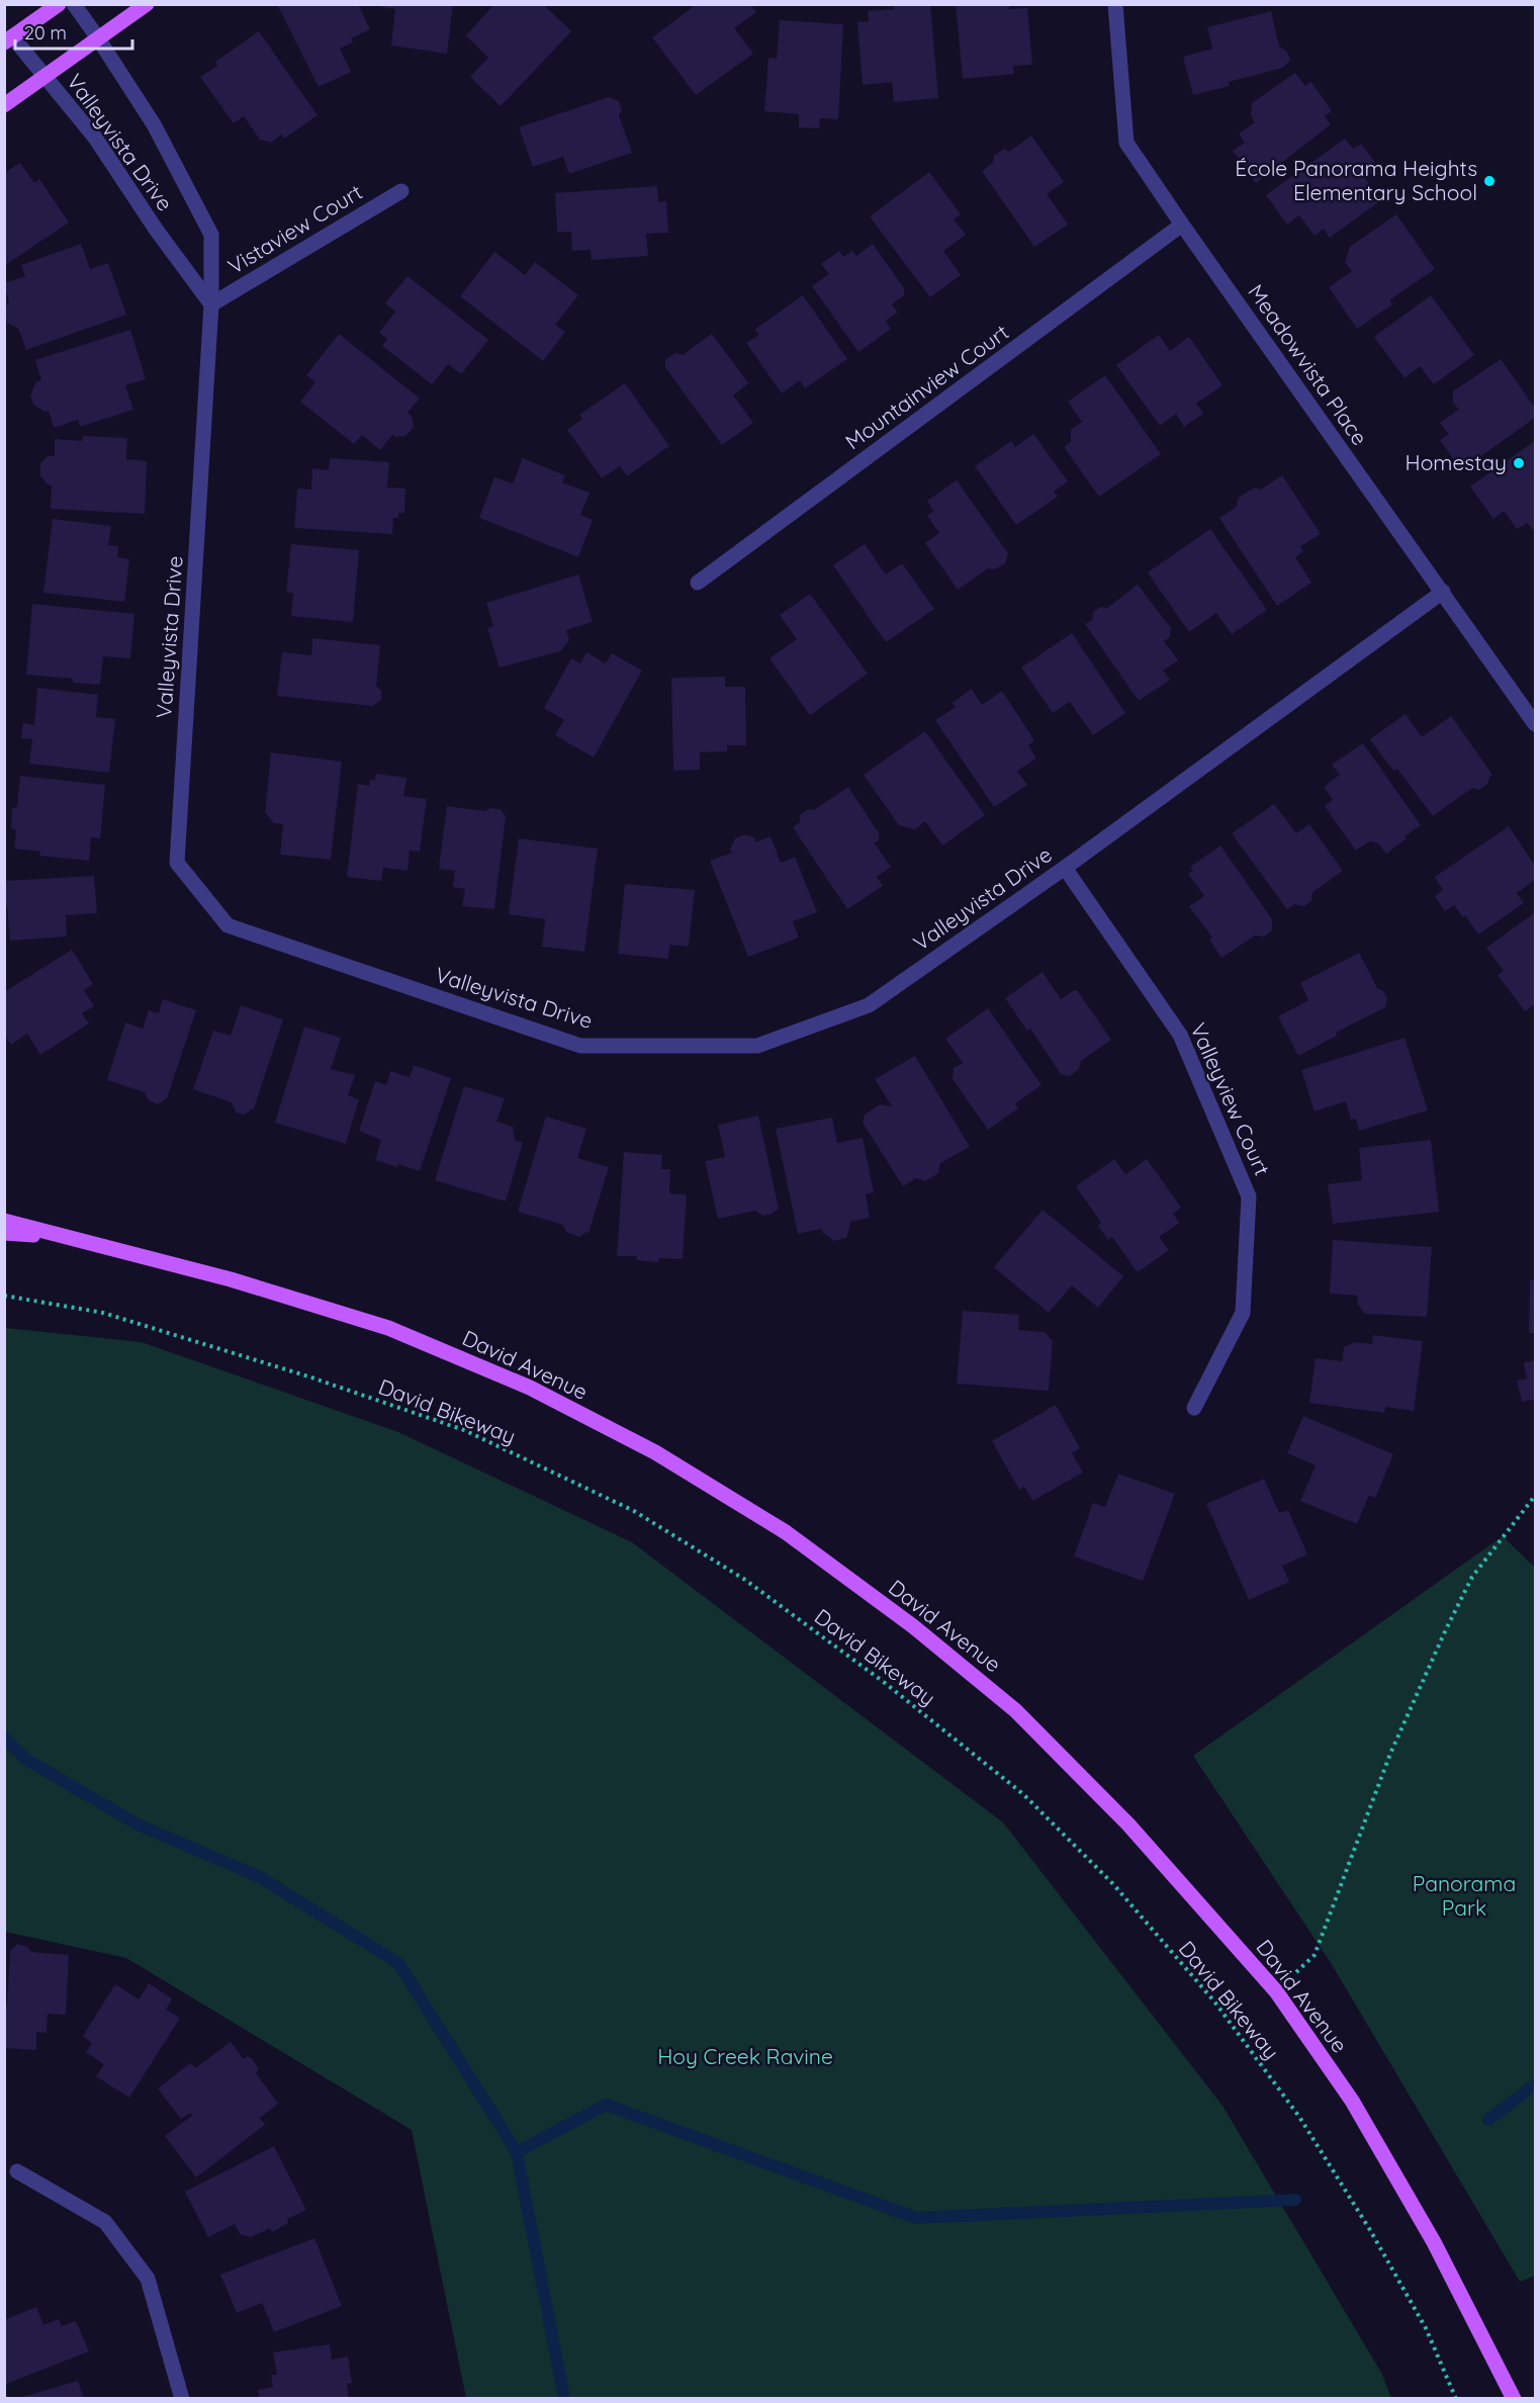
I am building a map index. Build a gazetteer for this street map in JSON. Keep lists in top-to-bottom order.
{
  "streets": {
    "main road": ["David Avenue"],
    "street": [
      "Valleyvista Drive",
      "Vistaview Court",
      "Meadowvista Place",
      "Mountainview Court",
      "Valleyview Court"
    ],
    "path": ["David Bikeway"]
  },
  "crossings": [
    ["Valleyvista Drive", "Vistaview Court"],
    ["Valleyvista Drive", "Meadowvista Place"],
    ["Valleyvista Drive", "Valleyview Court"],
    ["Meadowvista Place", "Mountainview Court"]
  ],
  "parks": ["Panorama Park", "Hoy Creek Ravine"],
  "places": ["École Panorama Heights Elementary School", "Homestay"],
  "scale_bar": "20 m"
}
